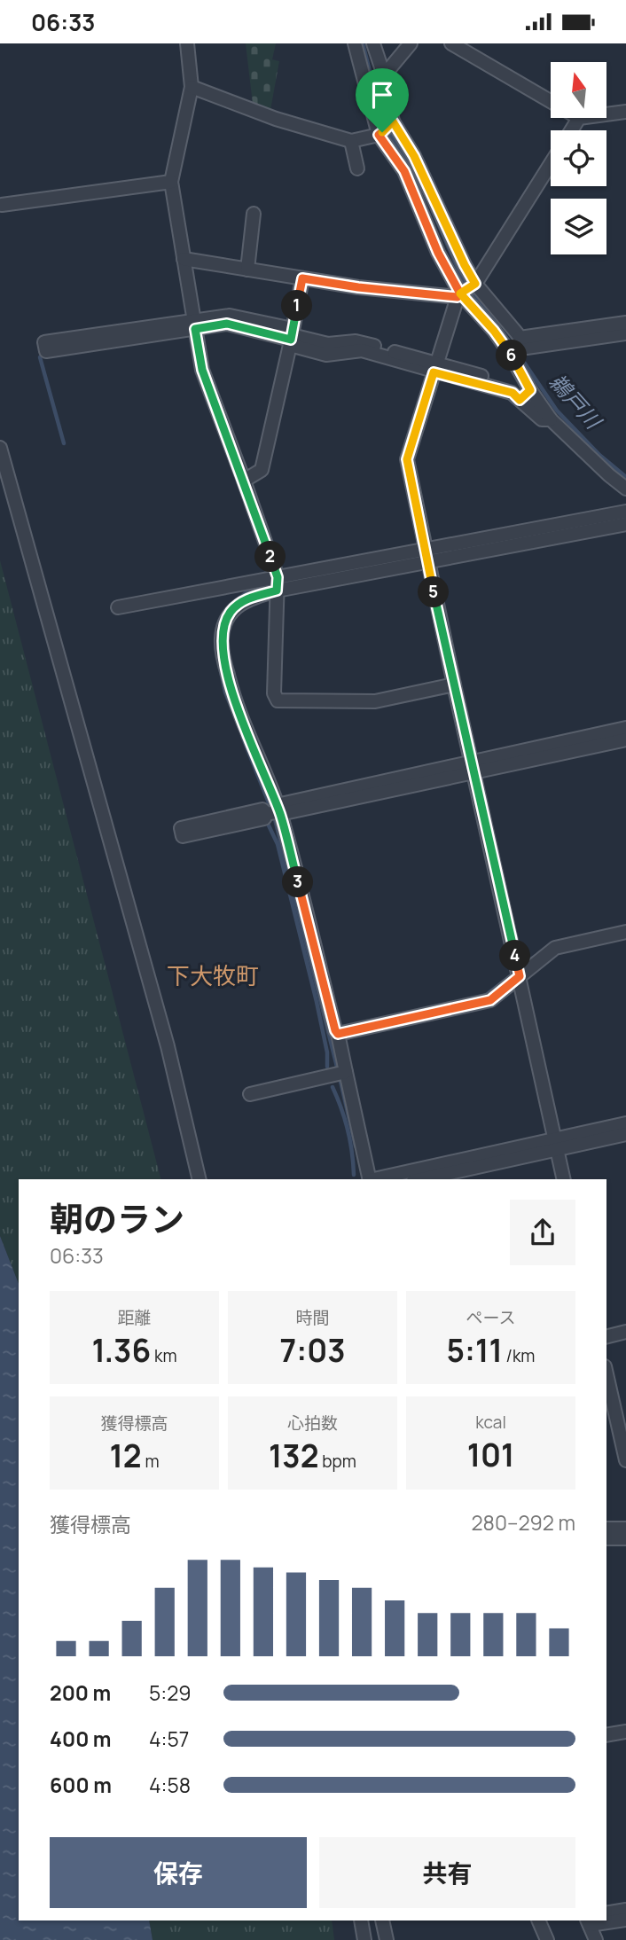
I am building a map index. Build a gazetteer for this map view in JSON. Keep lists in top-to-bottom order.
{
  "districts": ["下大牧町"],
  "water": ["鵜戸川"],
  "north": "top",
  "page": {
    "status": "06:33",
    "pins": [
      "1",
      "6",
      "2",
      "5",
      "3",
      "4"
    ],
    "heading": ["朝のラン", "06:33"],
    "stats": [
      ["距離", "1.36 km"],
      ["時間", "7:03"],
      ["ペース", "5:11 /km"],
      ["獲得標高", "12 m"],
      ["心拍数", "132 bpm"],
      ["kcal", "101"]
    ],
    "chart": ["獲得標高", "280–292 m"],
    "list": [
      {
        "name": "200 m",
        "note": "5:29"
      },
      {
        "name": "400 m",
        "note": "4:57"
      },
      {
        "name": "600 m",
        "note": "4:58"
      }
    ],
    "buttons": ["保存", "共有"]
  }
}
